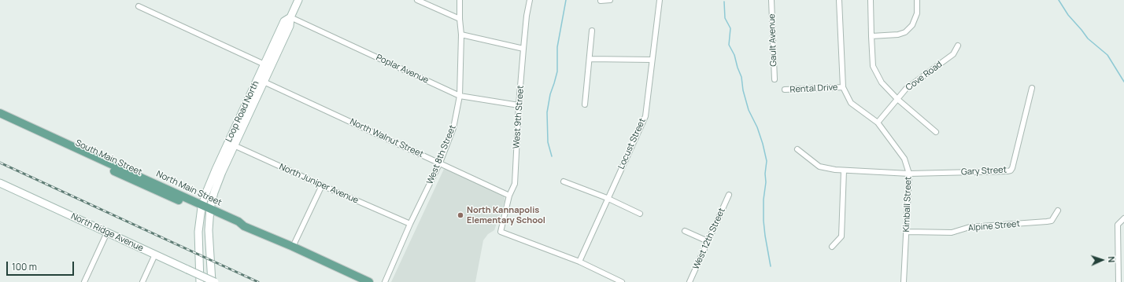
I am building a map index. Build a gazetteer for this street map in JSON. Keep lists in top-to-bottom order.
{
  "streets": {
    "main road": [
      "Loop Road North",
      "South Main Street",
      "North Main Street",
      "North Ridge Avenue"
    ],
    "street": [
      "Gault Avenue",
      "Poplar Avenue",
      "Cove Road",
      "Rental Drive",
      "West 9th Street",
      "North Walnut Street",
      "Locust Street",
      "West 8th Street",
      "Gary Street",
      "North Juniper Avenue",
      "Kimball Street",
      "Alpine Street",
      "West 12th Street"
    ]
  },
  "crossings": [
    ["Poplar Avenue", "Loop Road North"],
    ["Poplar Avenue", "West 9th Street"],
    ["Poplar Avenue", "West 8th Street"],
    ["Cove Road", "Kimball Street"],
    ["Rental Drive", "Kimball Street"],
    ["Loop Road North", "North Walnut Street"],
    ["Loop Road North", "South Main Street"],
    ["Loop Road North", "North Juniper Avenue"],
    ["Loop Road North", "North Main Street"],
    ["West 9th Street", "North Walnut Street"],
    ["West 9th Street", "Locust Street"],
    ["North Walnut Street", "West 8th Street"],
    ["West 8th Street", "North Juniper Avenue"],
    ["South Main Street", "North Main Street"],
    ["Gary Street", "Kimball Street"],
    ["Kimball Street", "Alpine Street"]
  ],
  "places": ["North Kannapolis Elementary School"],
  "scale_bar": "100 m",
  "north": "right"
}
